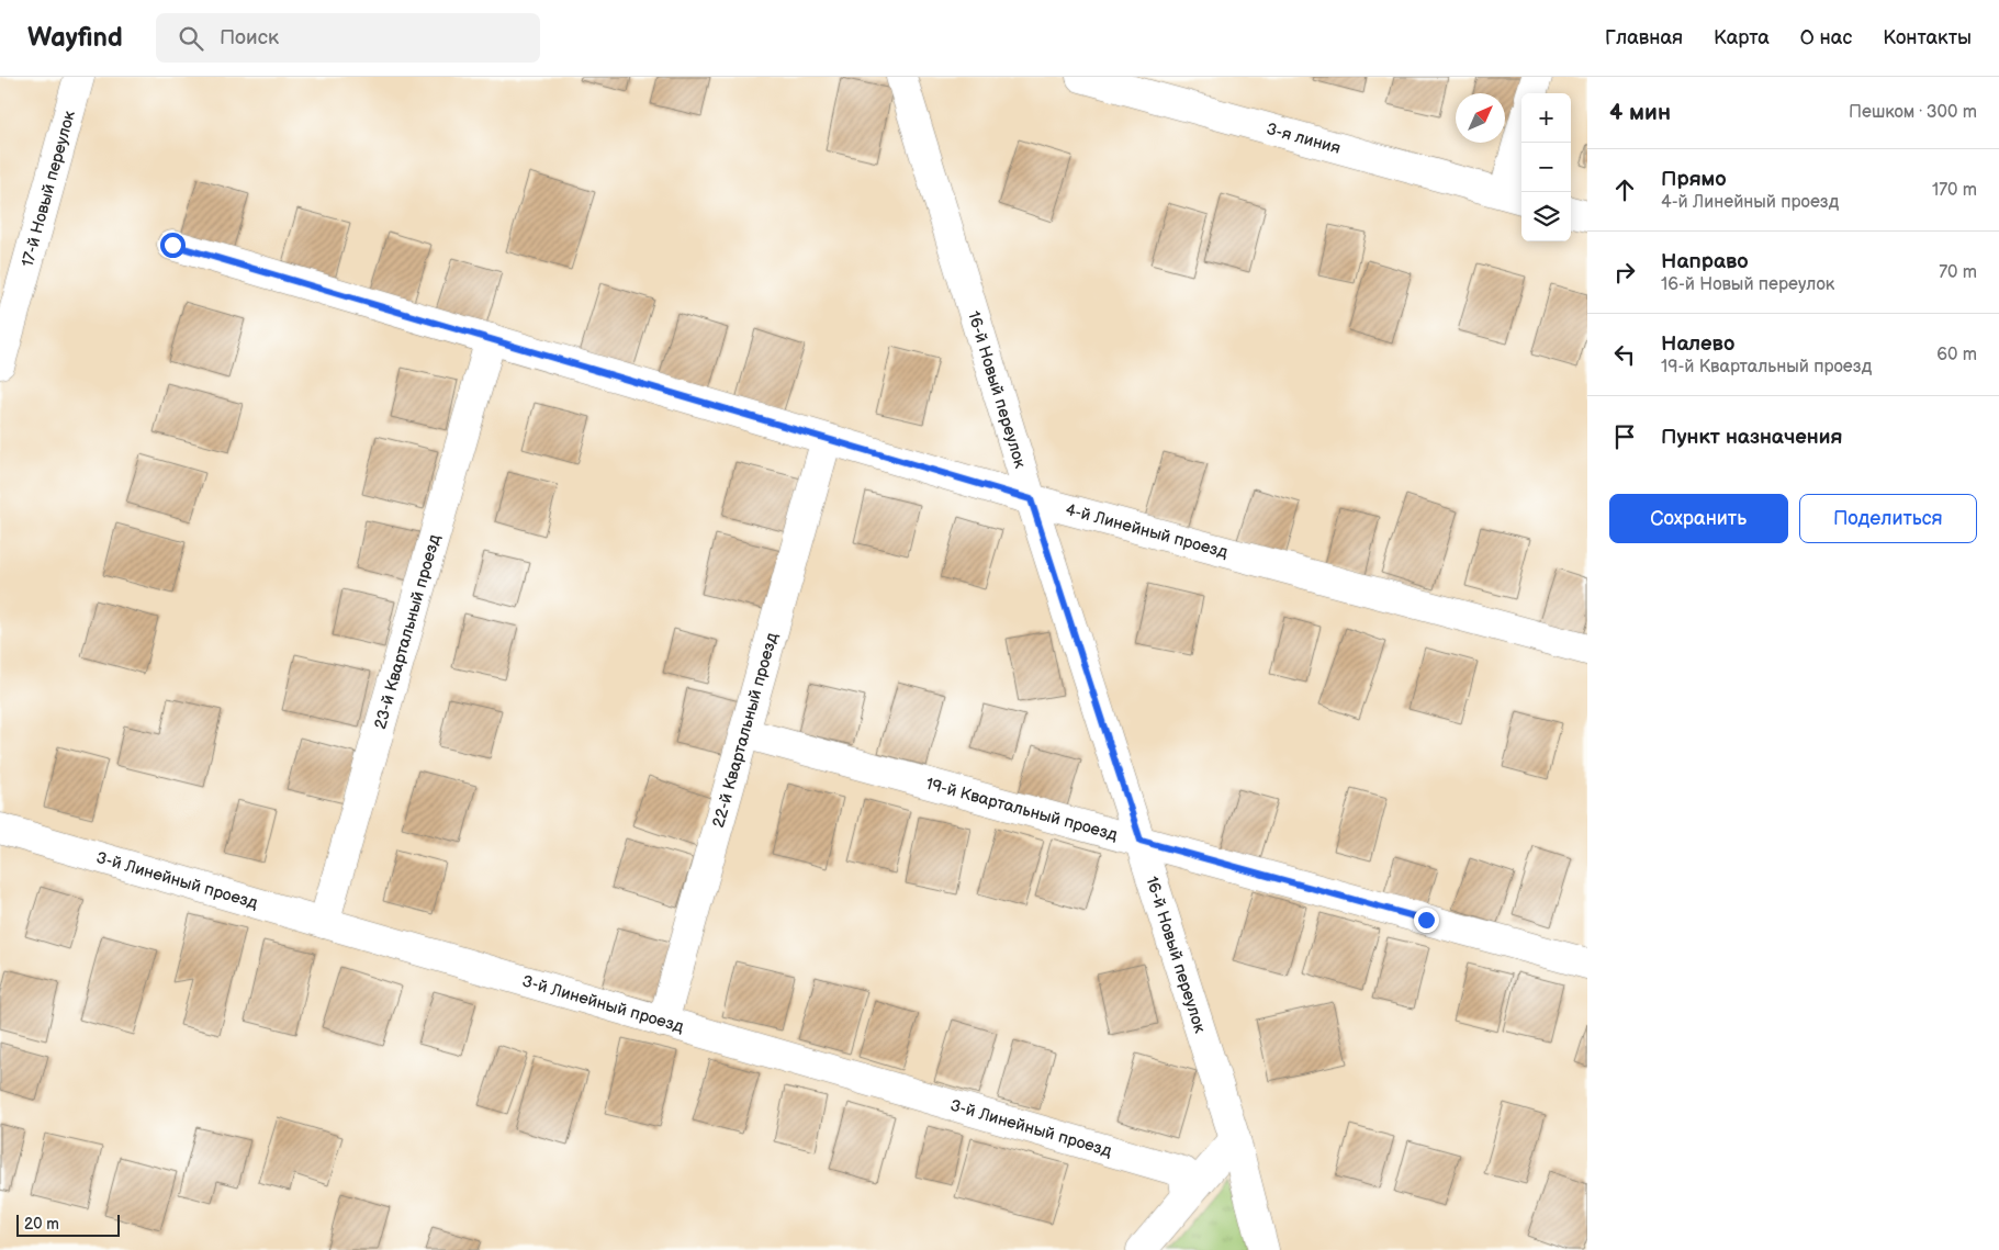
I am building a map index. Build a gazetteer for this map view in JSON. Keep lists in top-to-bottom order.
{
  "streets": {
    "street": [
      "3-я линия",
      "17-й Новый переулок",
      "16-й Новый переулок",
      "4-й Линейный проезд",
      "23-й Квартальный проезд",
      "22-й Квартальный проезд",
      "19-й Квартальный проезд",
      "3-й Линейный проезд"
    ]
  },
  "crossings": [
    ["16-й Новый переулок", "4-й Линейный проезд"],
    ["16-й Новый переулок", "19-й Квартальный проезд"],
    ["4-й Линейный проезд", "23-й Квартальный проезд"],
    ["4-й Линейный проезд", "22-й Квартальный проезд"],
    ["23-й Квартальный проезд", "3-й Линейный проезд"],
    ["22-й Квартальный проезд", "19-й Квартальный проезд"],
    ["22-й Квартальный проезд", "3-й Линейный проезд"]
  ],
  "scale_bar": "20 m",
  "north": "top right",
  "page": {
    "header": "Wayfind",
    "search": "Поиск",
    "nav": [
      "Главная",
      "Карта",
      "О нас",
      "Контакты"
    ],
    "heading": ["4 мин", "Пешком · 300 m"],
    "map_buttons": ["+", "−"],
    "list": [
      ["Прямо", "4-й Линейный проезд", "170 m"],
      ["Направо", "16-й Новый переулок", "70 m"],
      ["Налево", "19-й Квартальный проезд", "60 m"],
      "Пункт назначения"
    ],
    "buttons": ["Сохранить", "Поделиться"],
    "scale": "20 m"
  }
}
